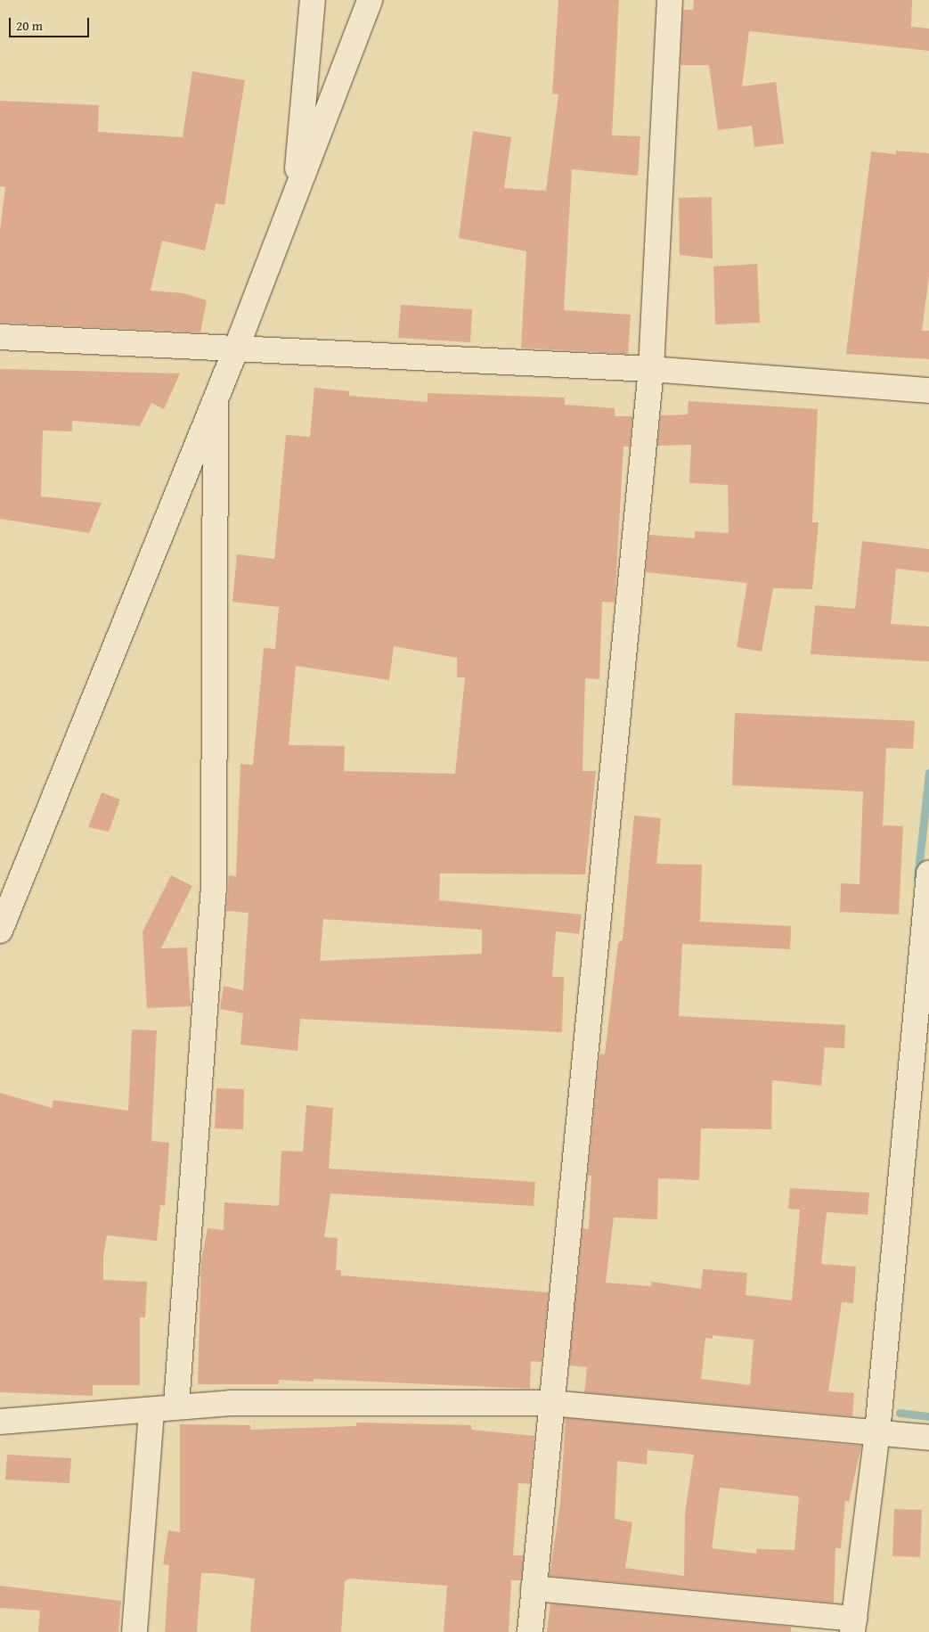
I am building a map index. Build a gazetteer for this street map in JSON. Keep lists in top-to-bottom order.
{
  "scale_bar": "20 m"
}
